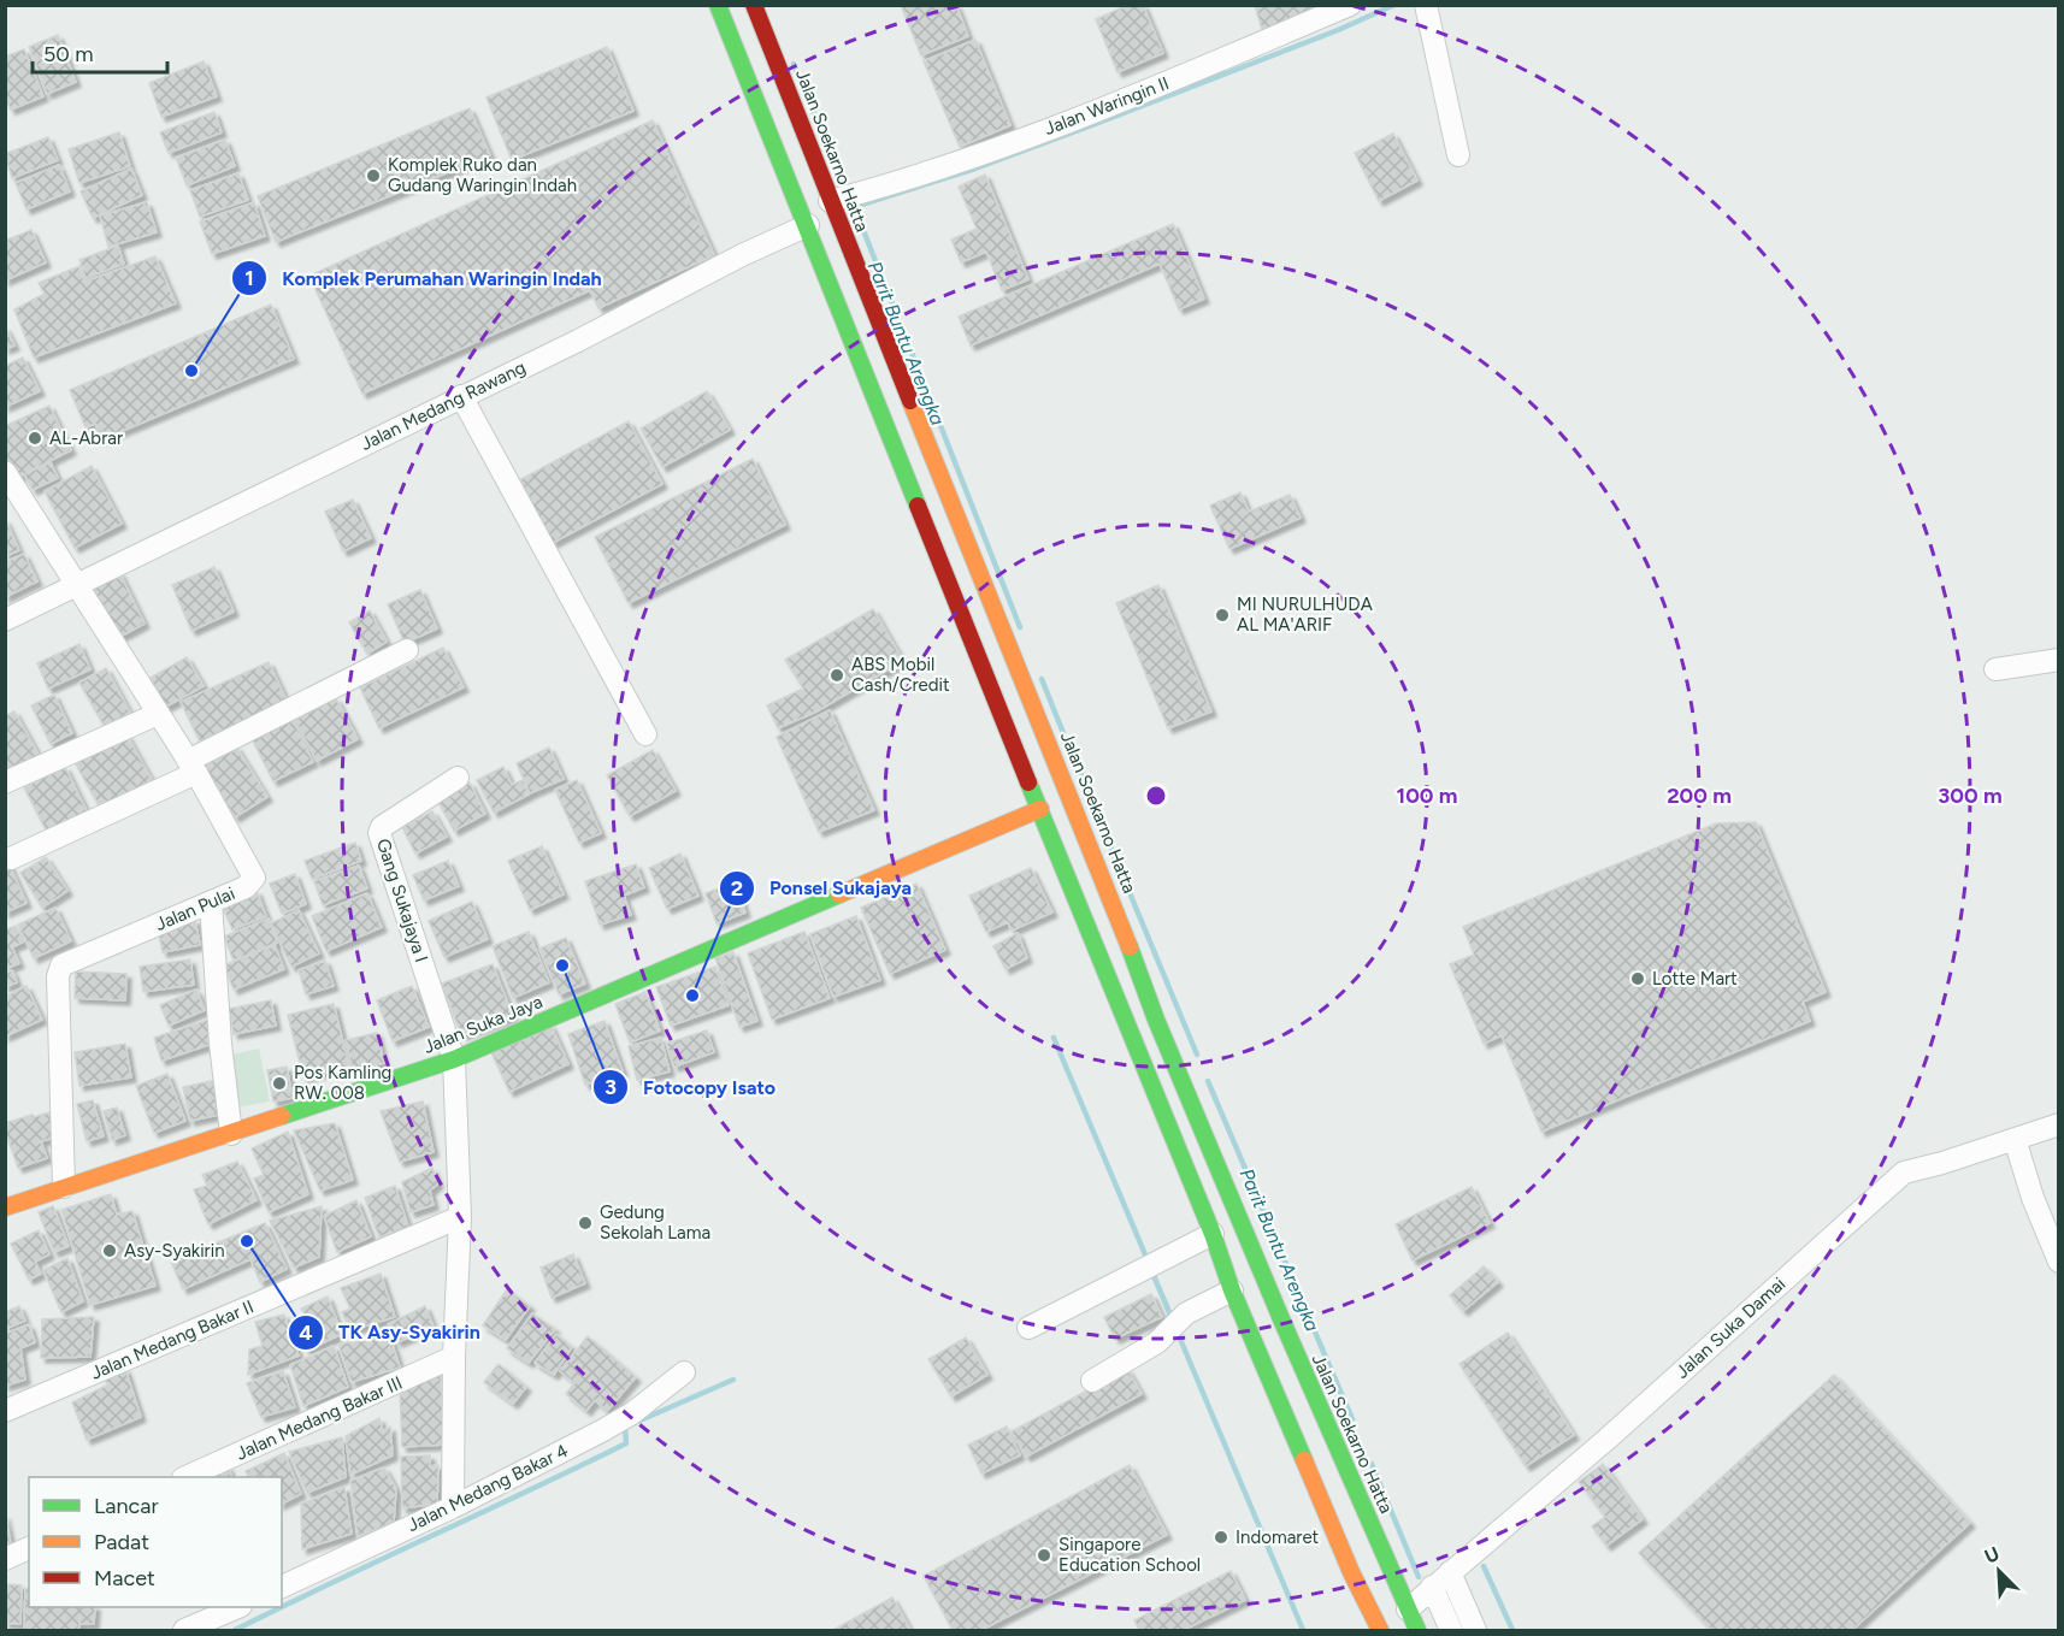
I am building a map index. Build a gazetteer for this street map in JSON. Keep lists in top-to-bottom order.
{
  "streets": {
    "main road": ["Jalan Soekarno Hatta", "Jalan Suka Jaya"],
    "street": [
      "Jalan Waringin II",
      "Jalan Medang Rawang",
      "Gang Sukajaya I",
      "Jalan Pulai",
      "Jalan Suka Damai",
      "Jalan Medang Bakar II",
      "Jalan Medang Bakar III",
      "Jalan Medang Bakar 4"
    ]
  },
  "crossings": [
    ["Jalan Waringin II", "Jalan Soekarno Hatta"],
    ["Jalan Soekarno Hatta", "Jalan Suka Damai"],
    ["Jalan Medang Rawang", "Jalan Pulai"],
    ["Gang Sukajaya I", "Jalan Suka Jaya"],
    ["Jalan Pulai", "Jalan Suka Jaya"]
  ],
  "water": ["Parit Buntu Arengka"],
  "places": [
    "Komplek Ruko dan Gudang Waringin Indah",
    "Komplek Perumahan Waringin Indah",
    "AL-Abrar",
    "MI NURULHUDA AL MA'ARIF",
    "ABS Mobil Cash/Credit",
    "Fotocopy Isato",
    "Lotte Mart",
    "Ponsel Sukajaya",
    "Pos Kamling RW. 008",
    "Gedung Sekolah Lama",
    "TK Asy-Syakirin",
    "Asy-Syakirin",
    "Indomaret",
    "Singapore Education School"
  ],
  "legend": ["Lancar", "Padat", "Macet"],
  "scale_bar": "50 m",
  "north": "top left",
  "rings": ["100 m", "200 m", "300 m"]
}
